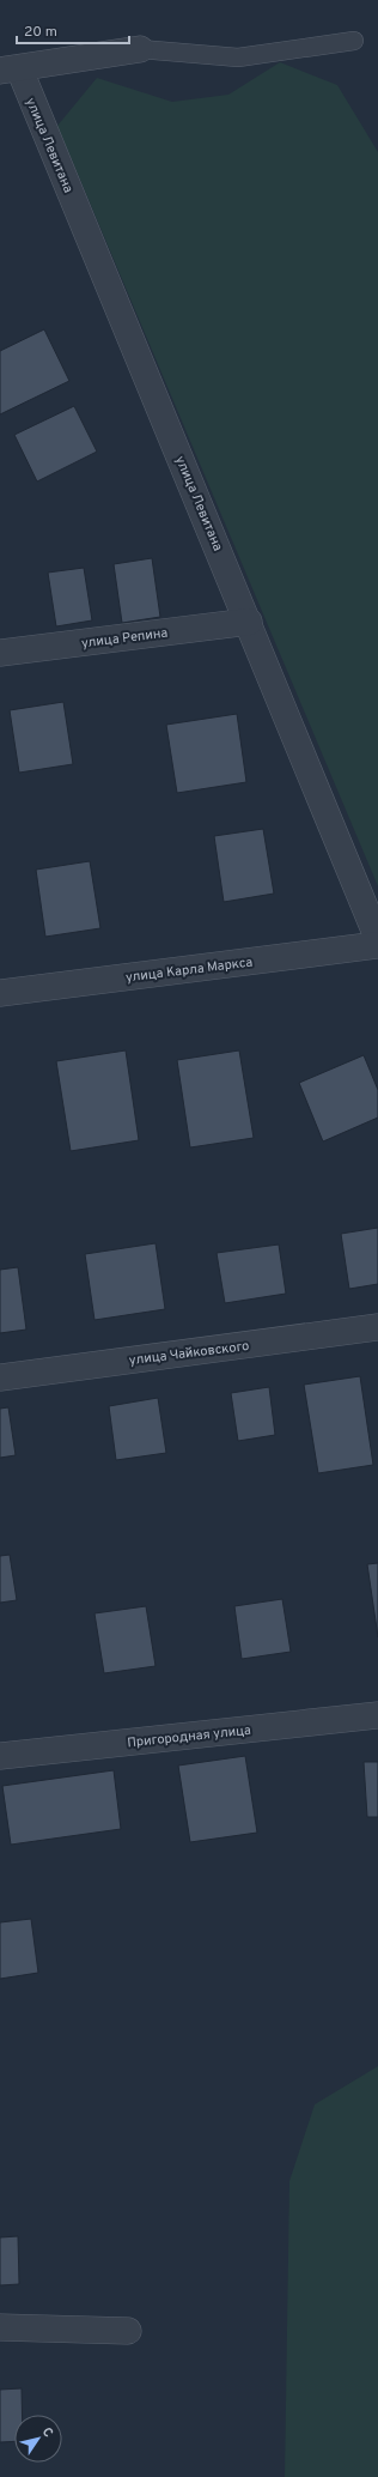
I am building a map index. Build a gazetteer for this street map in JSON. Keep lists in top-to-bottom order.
{
  "streets": {
    "street": [
      "улица Левитана",
      "улица Репина",
      "улица Карла Маркса",
      "улица Чайковского",
      "Пригородная улица"
    ]
  },
  "crossings": [
    ["улица Левитана", "улица Репина"]
  ],
  "scale_bar": "20 m",
  "north": "top right"
}
